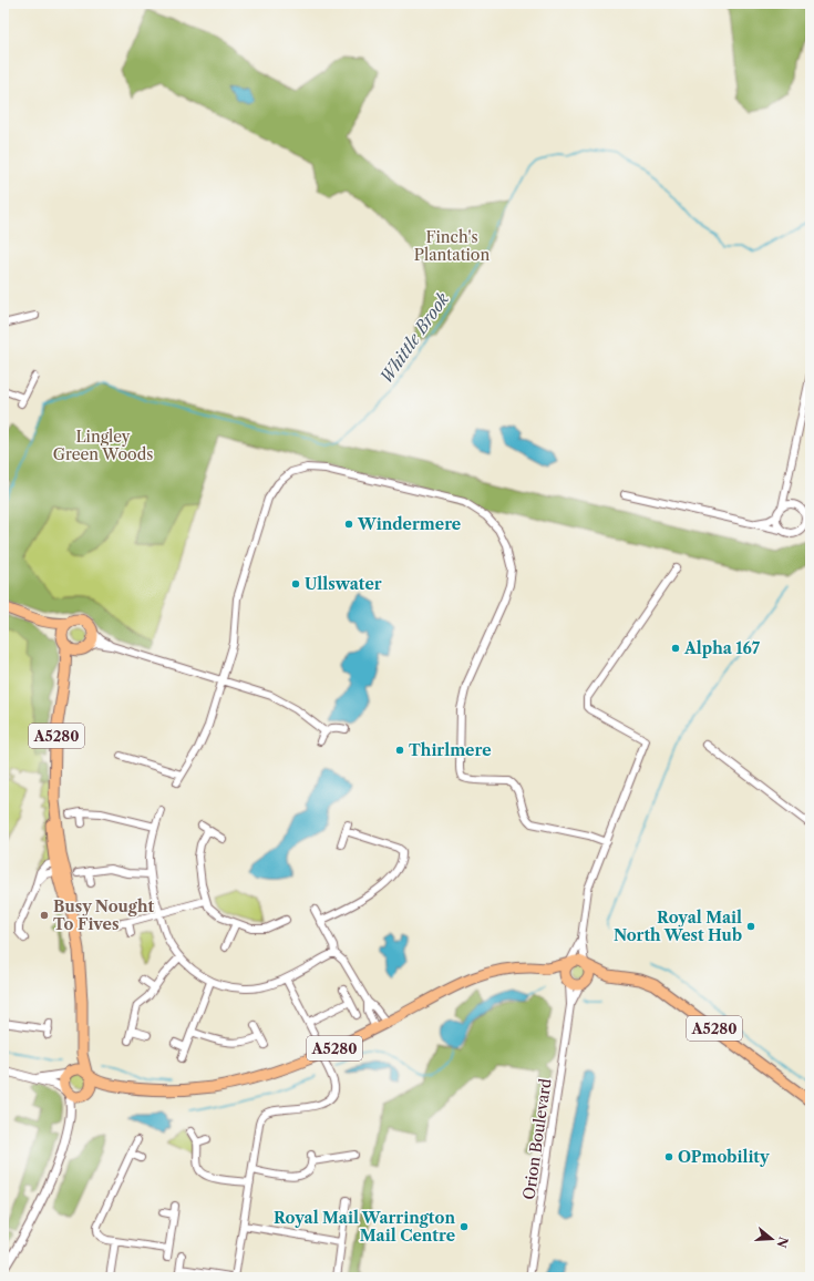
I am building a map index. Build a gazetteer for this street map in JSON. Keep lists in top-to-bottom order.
{
  "streets": {
    "main road": ["A5280"],
    "street": ["Orion Boulevard"]
  },
  "crossings": [
    ["A5280", "Orion Boulevard"]
  ],
  "water": ["Whittle Brook"],
  "parks": ["Finch's Plantation", "Lingley Green Woods"],
  "places": [
    "Windermere",
    "Ullswater",
    "Alpha 167",
    "Thirlmere",
    "Busy Nought To Fives",
    "Royal Mail North West Hub",
    "OPmobility",
    "Royal Mail Warrington Mail Centre"
  ],
  "north": "right"
}
